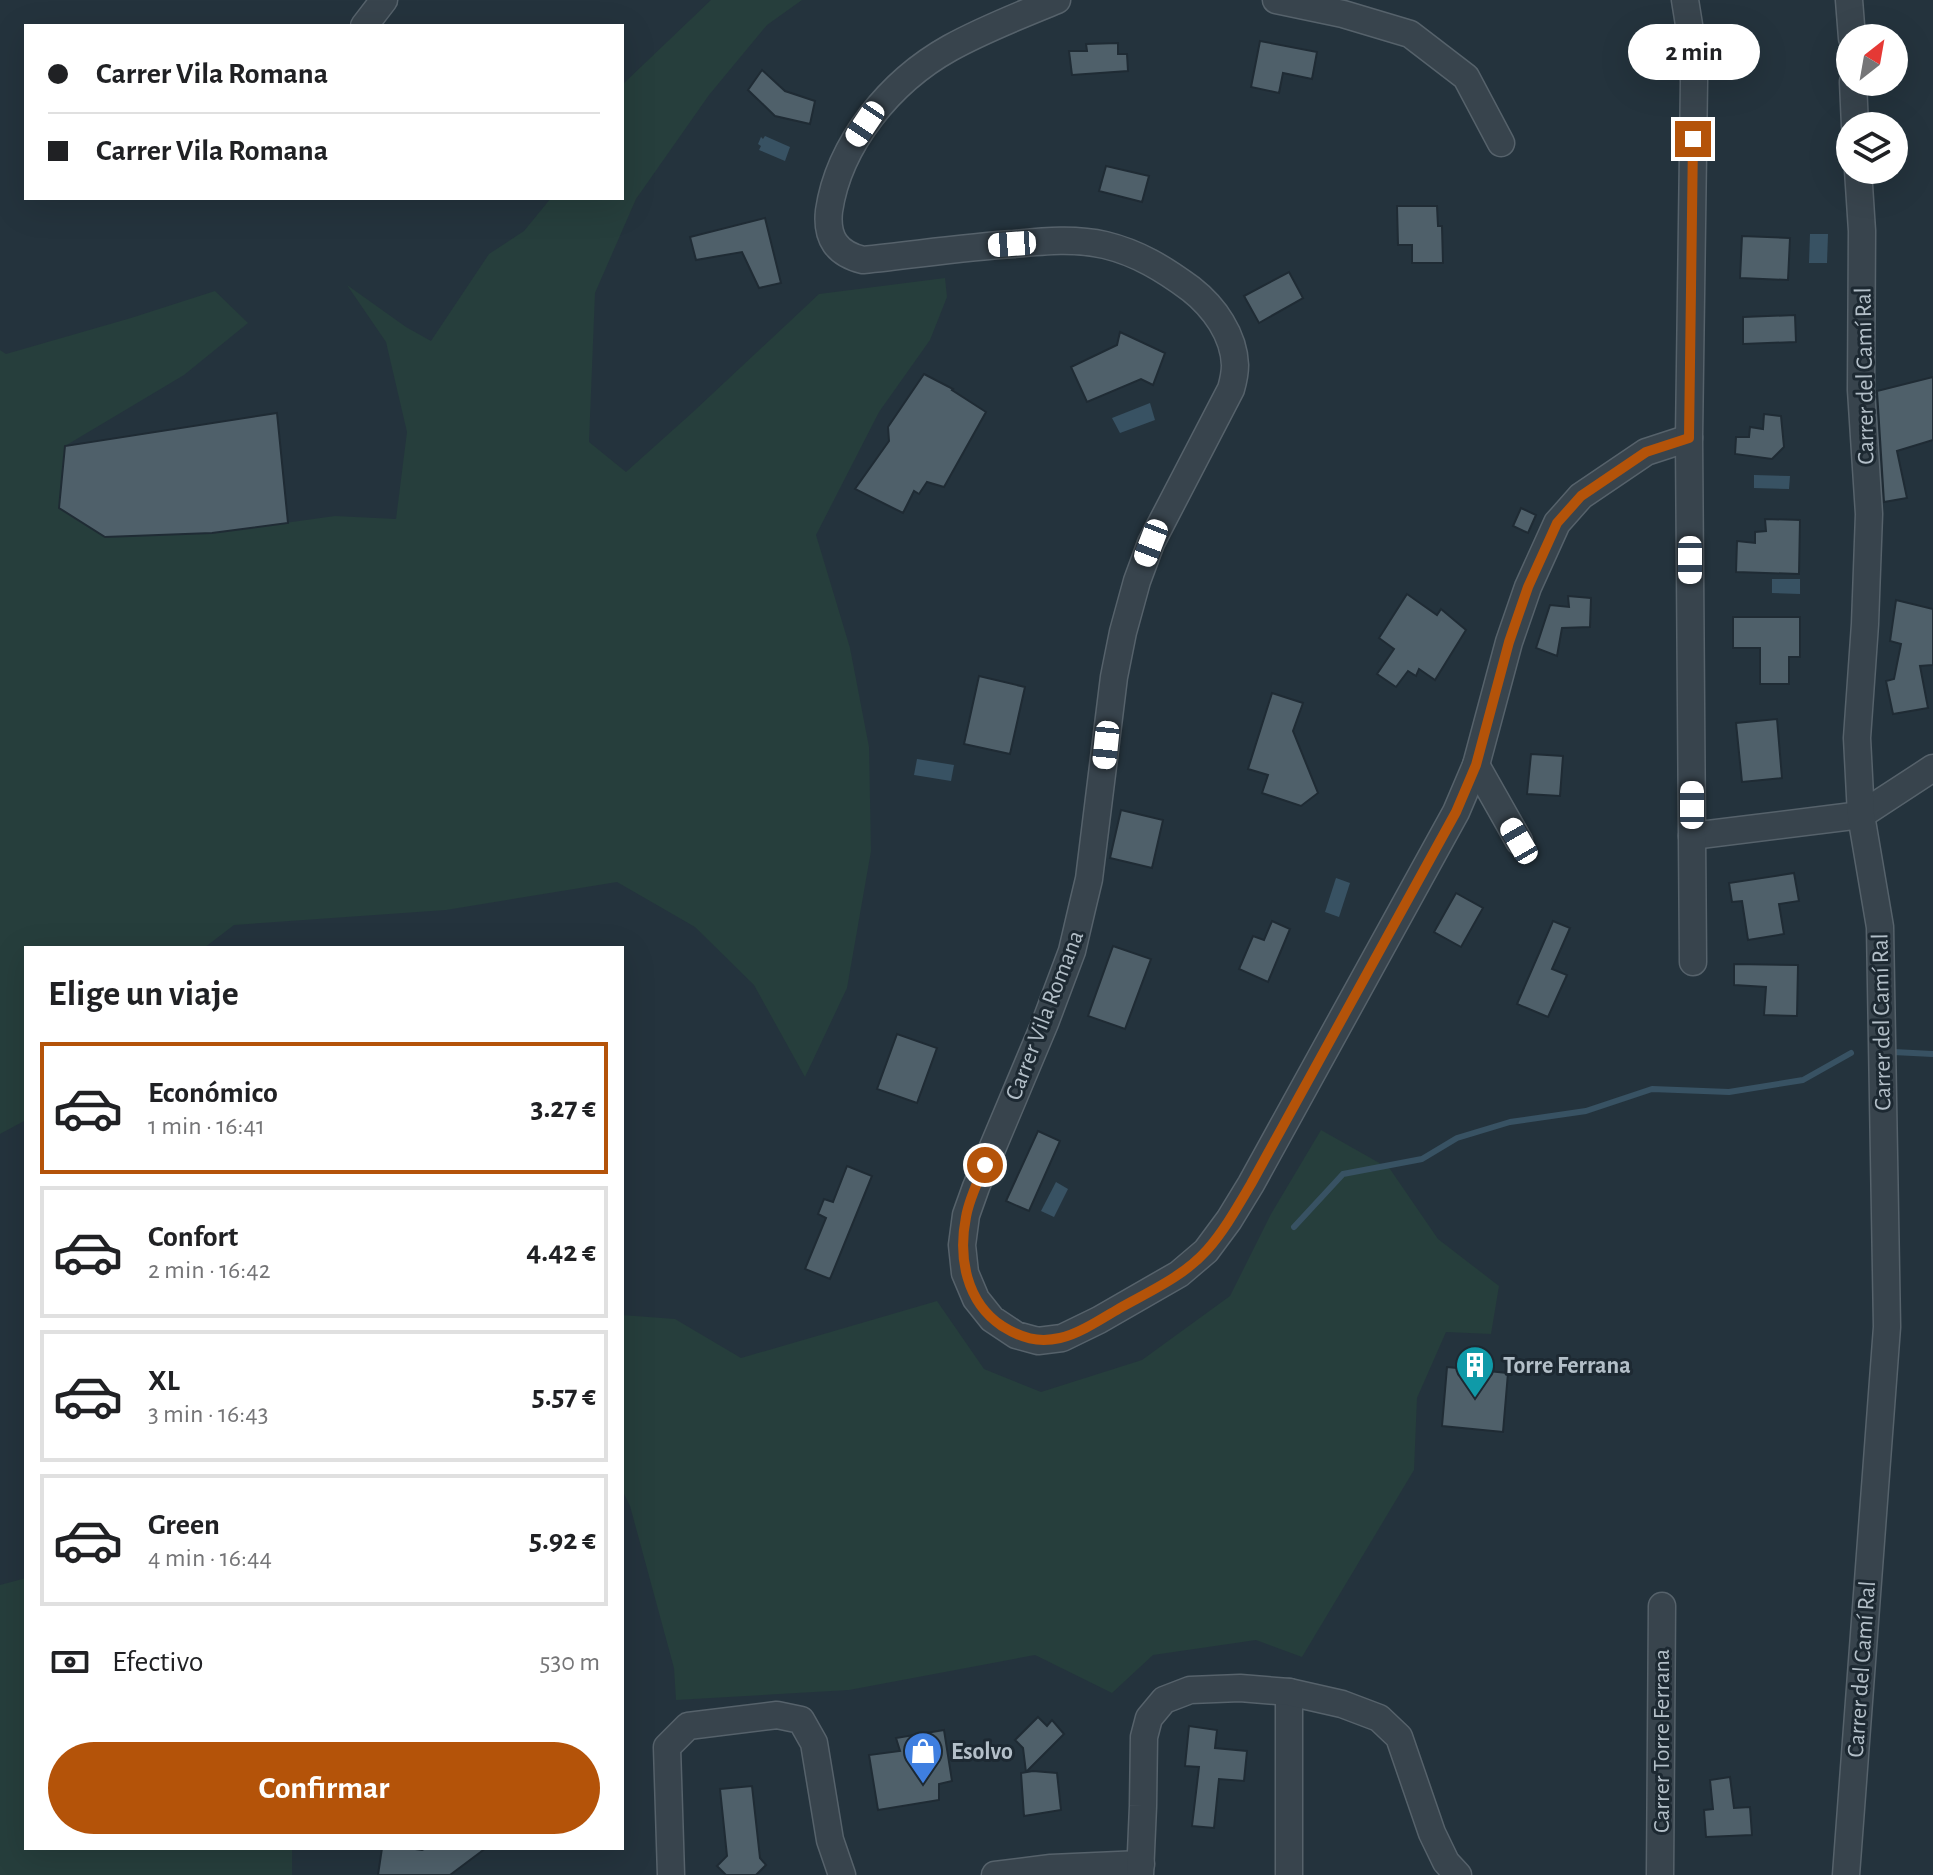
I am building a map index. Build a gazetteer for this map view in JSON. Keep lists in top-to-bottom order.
{
  "streets": {
    "street": ["Carrer del Camí Ral", "Carrer Vila Romana", "Carrer Torre Ferrana"]
  },
  "places": {
    "building": ["Torre Ferrana"],
    "shop": ["Esolvo"]
  },
  "north": "top right",
  "page": {
    "bubble": "2 min",
    "banner": ["Carrer Vila Romana", "Carrer Vila Romana"],
    "heading": "Elige un viaje",
    "list": [
      {
        "name": "Económico",
        "note": "1 min · 16:41",
        "value": "3.27 €"
      },
      {
        "name": "Confort",
        "note": "2 min · 16:42",
        "value": "4.42 €"
      },
      {
        "name": "XL",
        "note": "3 min · 16:43",
        "value": "5.57 €"
      },
      {
        "name": "Green",
        "note": "4 min · 16:44",
        "value": "5.92 €"
      }
    ],
    "pay": ["Efectivo", "530 m"],
    "buttons": "Confirmar"
  }
}
